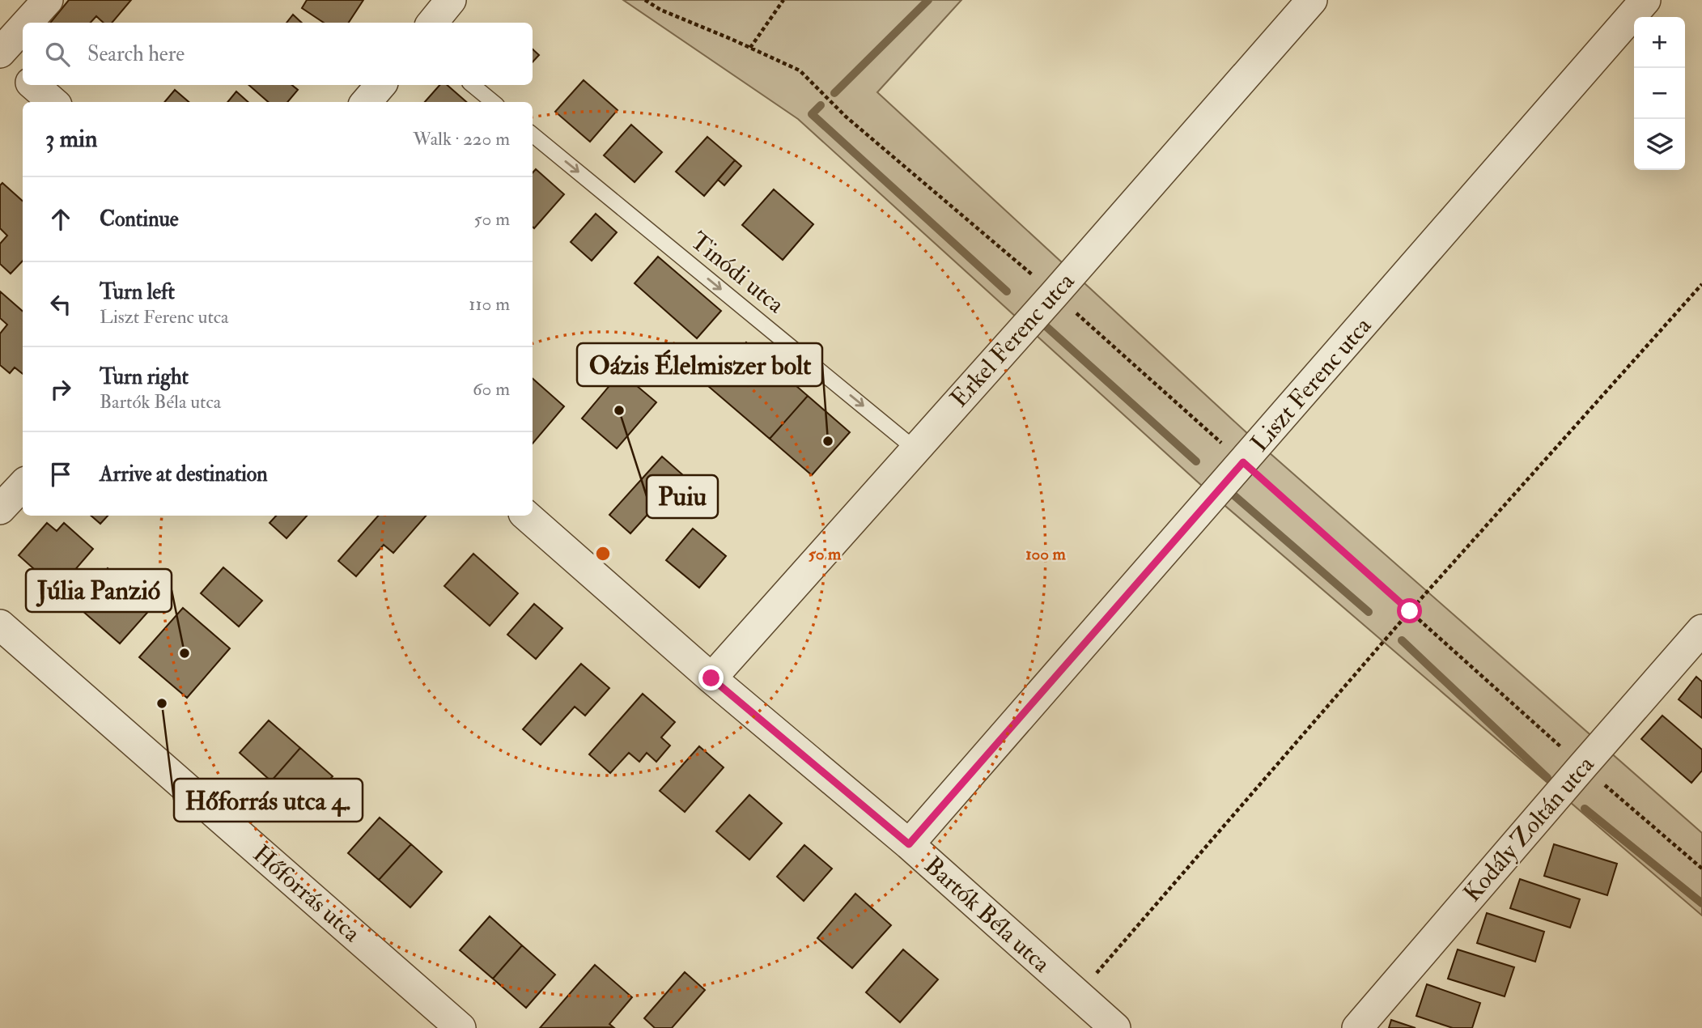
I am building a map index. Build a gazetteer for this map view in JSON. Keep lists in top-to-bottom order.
{
  "streets": {
    "street": [
      "Erkel Ferenc utca",
      "Liszt Ferenc utca",
      "Kodály Zoltán utca",
      "Hőforrás utca",
      "Bartók Béla utca"
    ],
    "lane": ["Tinódi utca"]
  },
  "crossings": [
    ["Tinódi utca", "Erkel Ferenc utca"],
    ["Erkel Ferenc utca", "Bartók Béla utca"],
    ["Liszt Ferenc utca", "Bartók Béla utca"]
  ],
  "one_way": ["Tinódi utca"],
  "places": [
    "Puiu",
    "Oázis Élelmiszer bolt",
    "Júlia Panzió",
    "Hőforrás utca 4."
  ],
  "page": {
    "map_buttons": ["+", "−"],
    "search": "Search here",
    "heading": ["3 min", "Walk · 220 m"],
    "list": [
      ["Continue", "50 m"],
      ["Turn left", "Liszt Ferenc utca", "110 m"],
      ["Turn right", "Bartók Béla utca", "60 m"],
      "Arrive at destination"
    ]
  },
  "rings": ["50 m", "100 m"]
}
